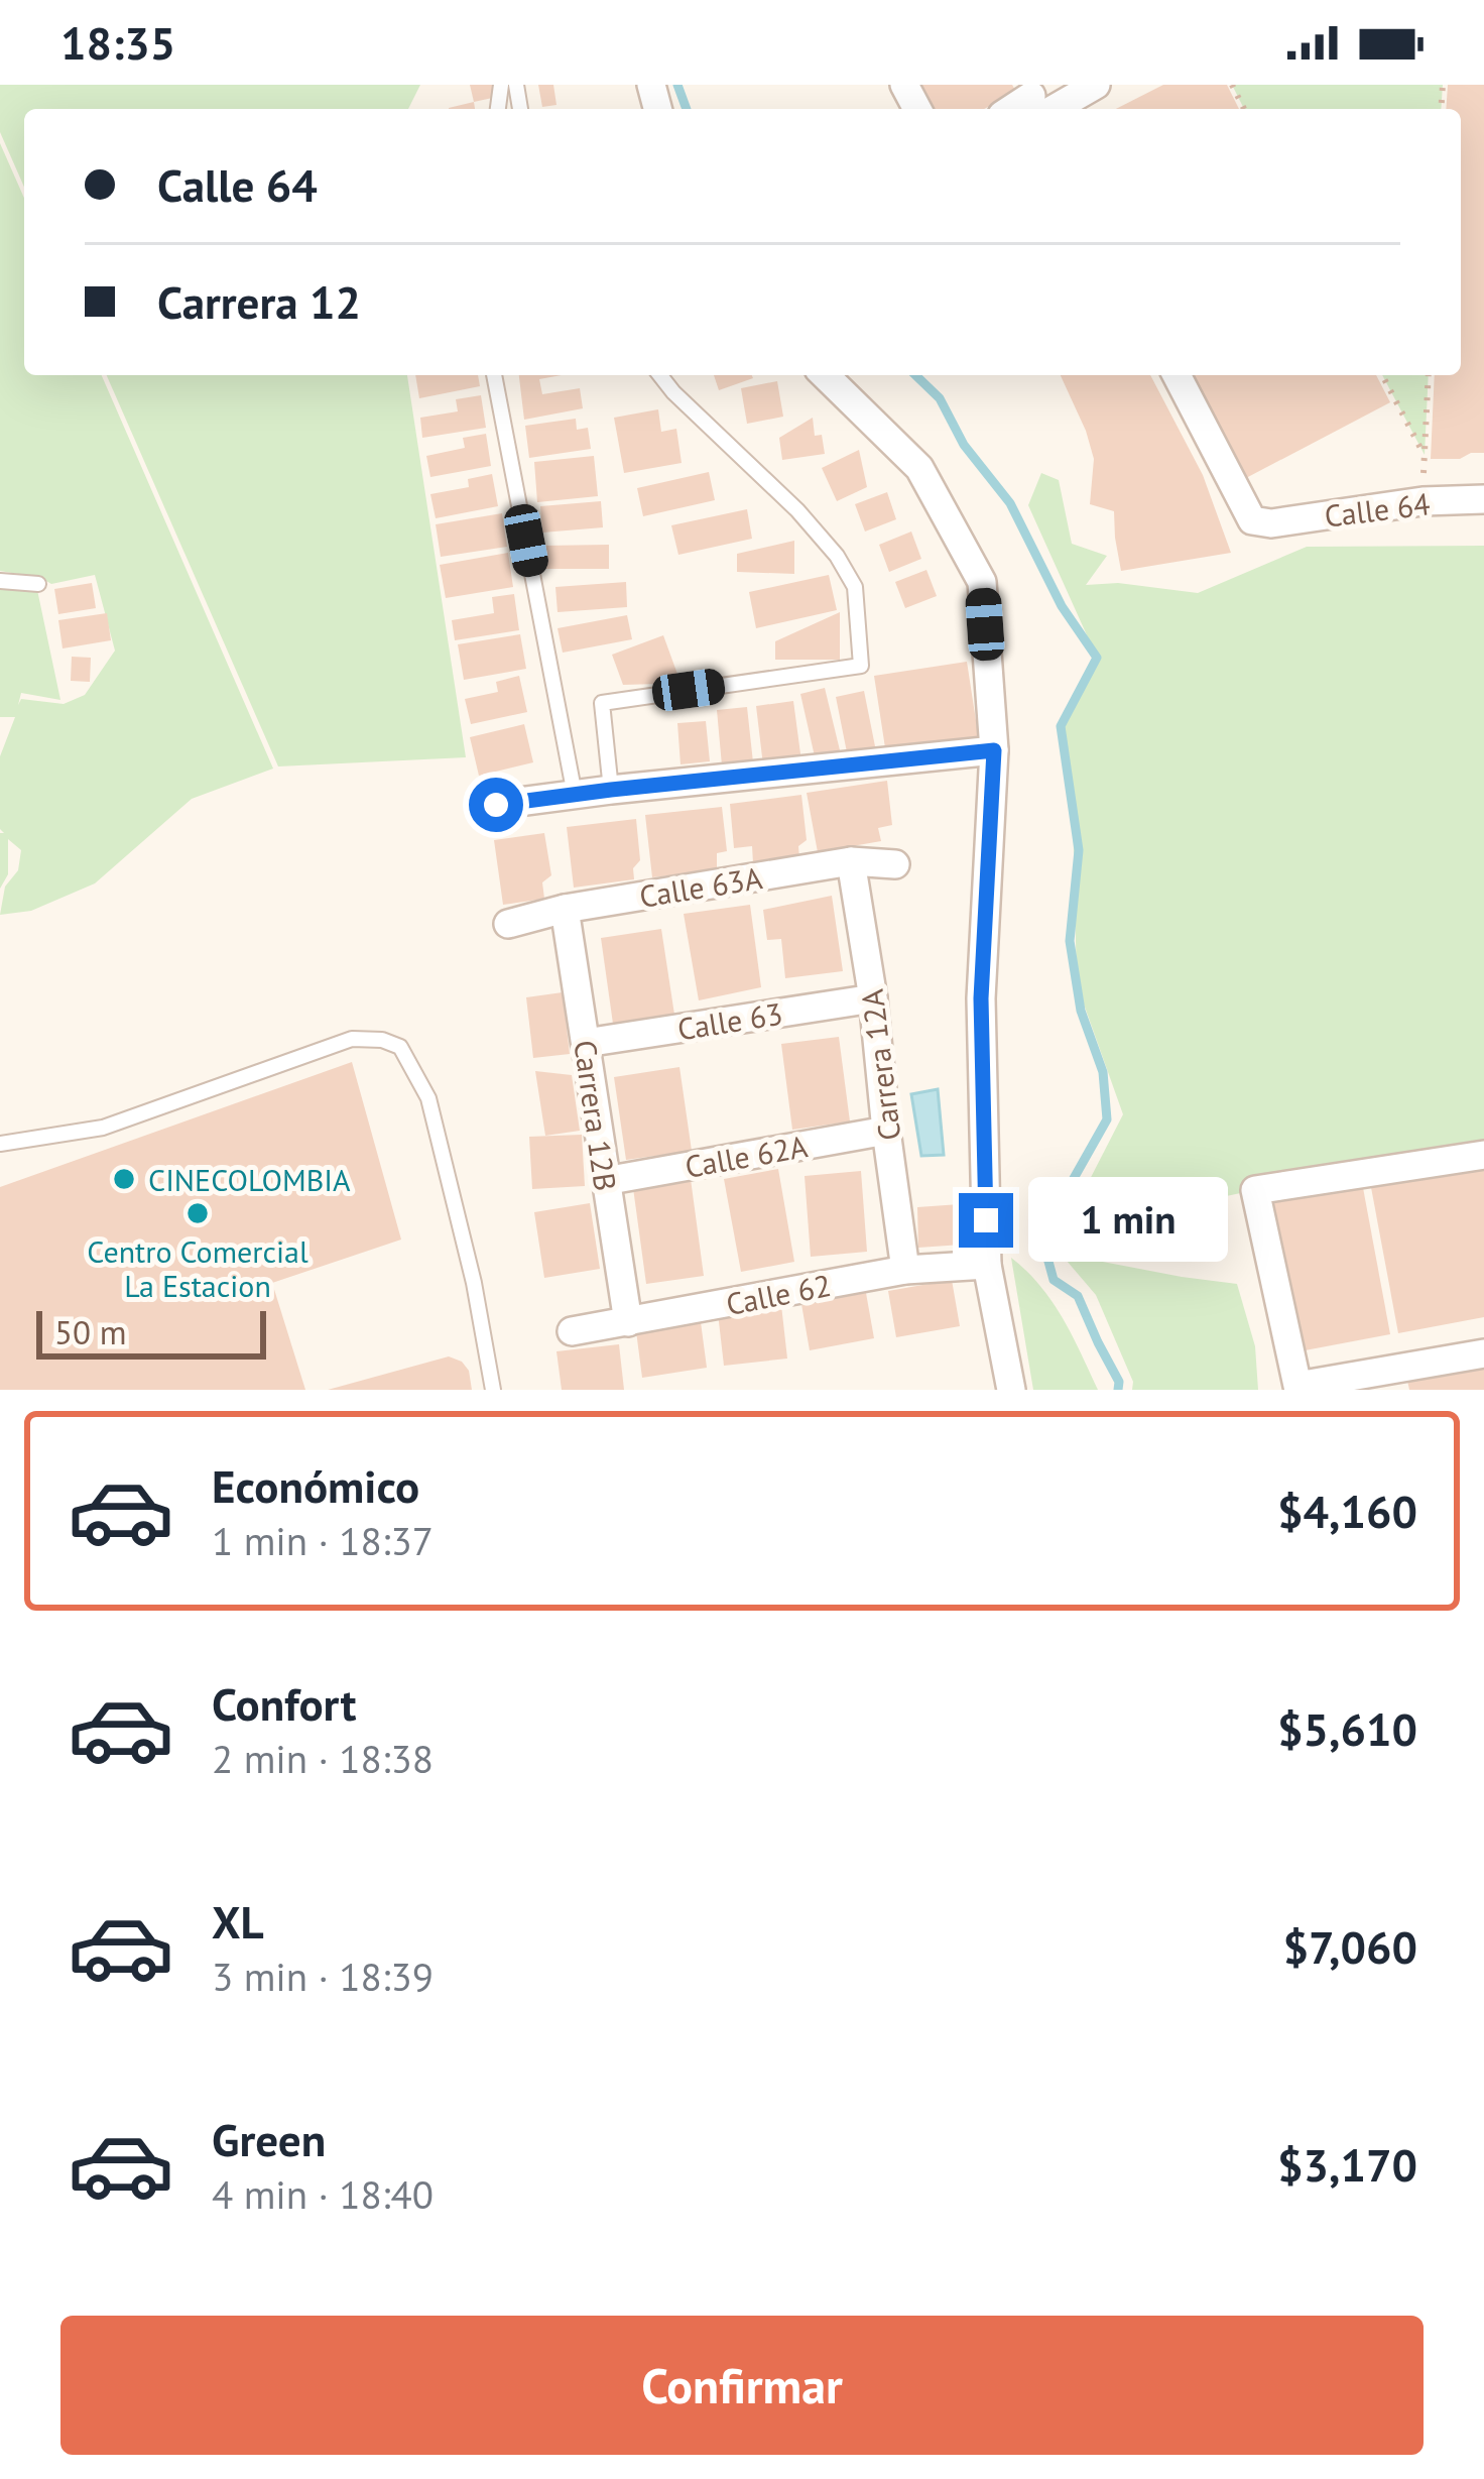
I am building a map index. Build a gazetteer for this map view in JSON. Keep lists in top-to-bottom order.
{
  "streets": {
    "street": [
      "Calle 64",
      "Calle 63A",
      "Calle 63",
      "Carrera 12A",
      "Carrera 12B",
      "Calle 62A",
      "Calle 62"
    ]
  },
  "crossings": [
    ["Calle 63A", "Carrera 12A"],
    ["Calle 63A", "Carrera 12B"],
    ["Calle 63", "Carrera 12A"],
    ["Calle 63", "Carrera 12B"],
    ["Carrera 12A", "Calle 62A"],
    ["Carrera 12A", "Calle 62"],
    ["Carrera 12B", "Calle 62A"],
    ["Carrera 12B", "Calle 62"]
  ],
  "places": ["CINECOLOMBIA", "Centro Comercial La Estacion"],
  "scale_bar": "50 m",
  "page": {
    "status": "18:35",
    "banner": ["Calle 64", "Carrera 12"],
    "bubble": "1 min",
    "scale": "50 m",
    "list": [
      {
        "name": "Económico",
        "note": "1 min · 18:37",
        "value": "$4,160"
      },
      {
        "name": "Confort",
        "note": "2 min · 18:38",
        "value": "$5,610"
      },
      {
        "name": "XL",
        "note": "3 min · 18:39",
        "value": "$7,060"
      },
      {
        "name": "Green",
        "note": "4 min · 18:40",
        "value": "$3,170"
      }
    ],
    "buttons": "Confirmar"
  }
}
